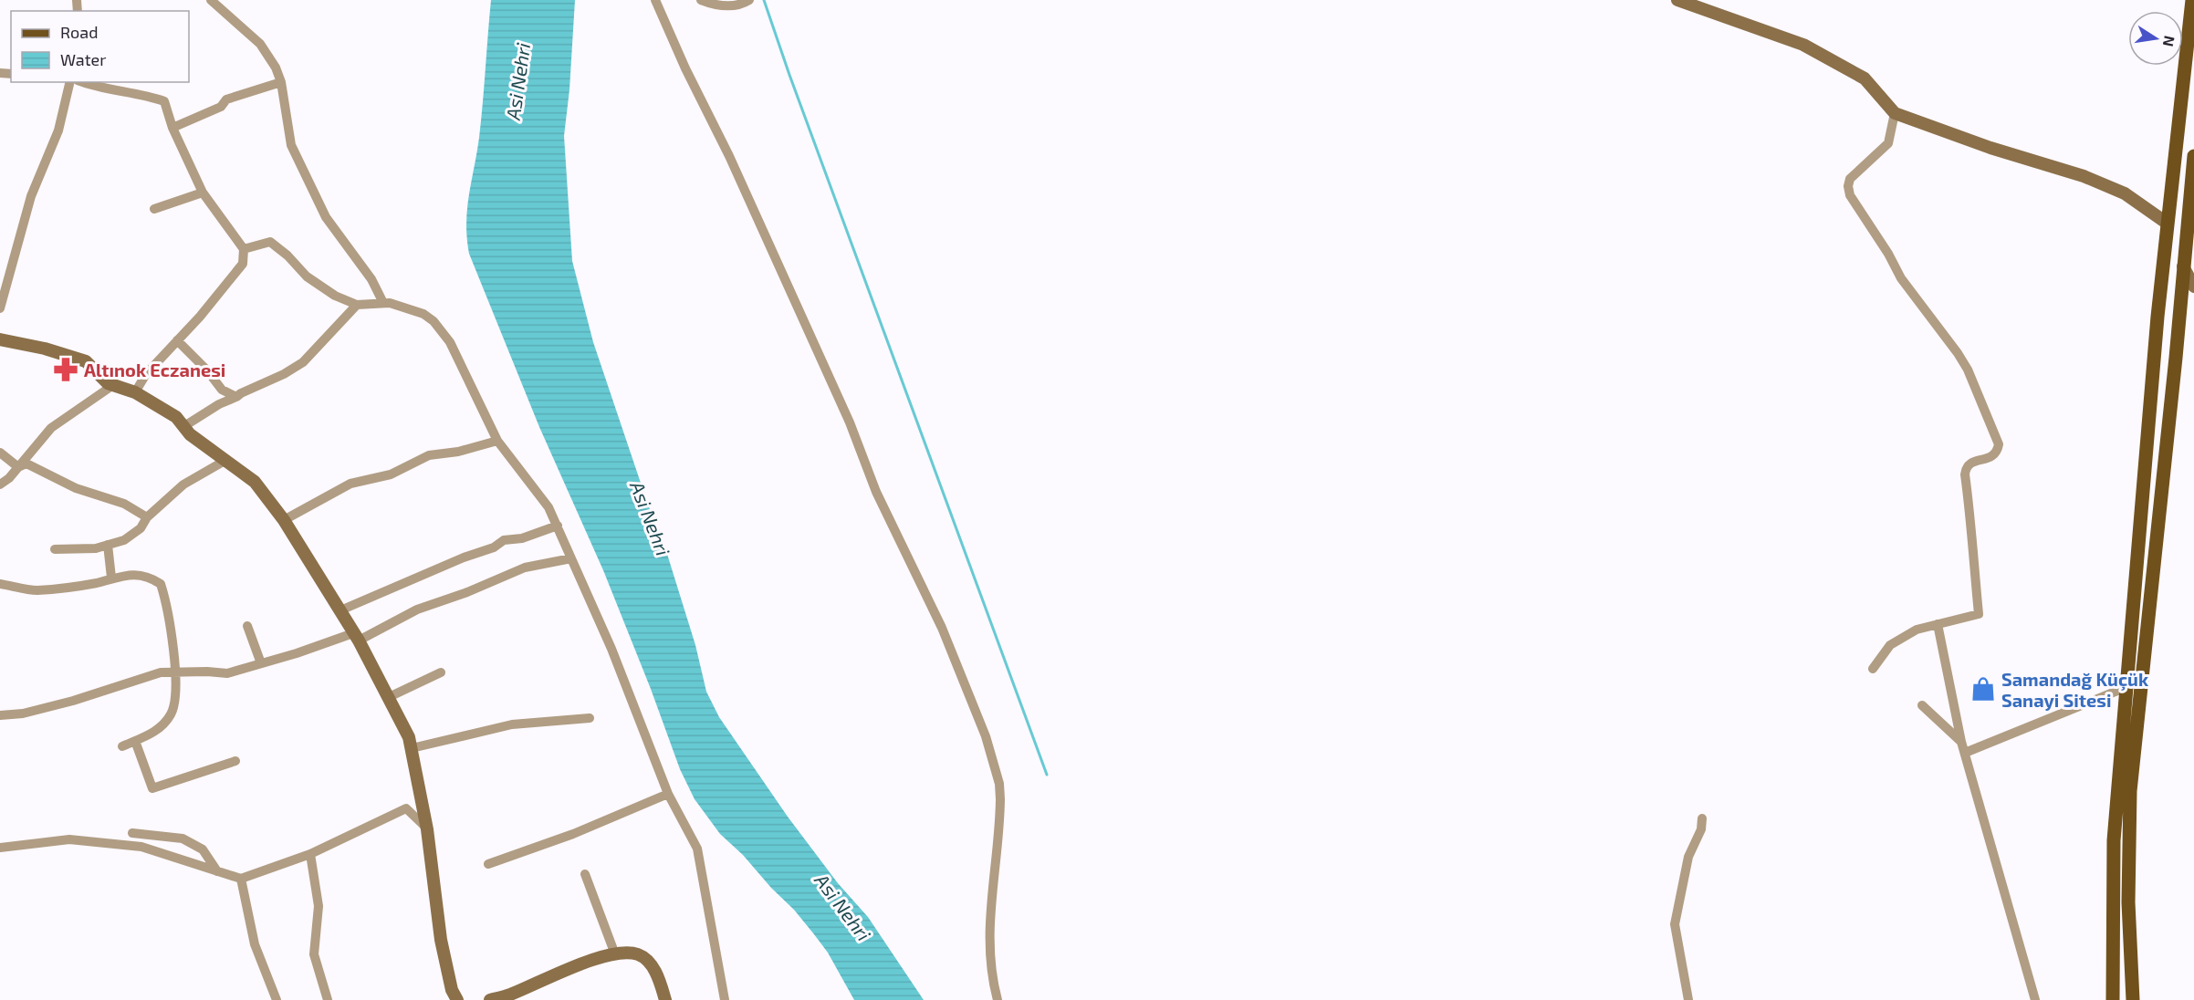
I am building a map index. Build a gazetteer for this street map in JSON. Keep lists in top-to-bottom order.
{
  "water": ["Asi Nehri"],
  "places": {
    "pharmacy": ["Altınok Eczanesi"],
    "shop": ["Samandağ Küçük Sanayi Sitesi"]
  },
  "legend": ["Road", "Water"],
  "north": "right"
}
